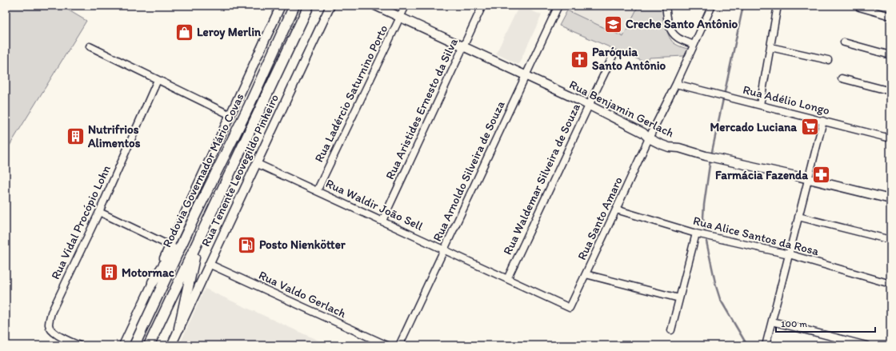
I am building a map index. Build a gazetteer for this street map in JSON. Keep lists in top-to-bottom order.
{
  "streets": {
    "highway": ["Rodovia Governador Mário Covas"],
    "main road": ["Rua Benjamin Gerlach", "Rua Tenente Leovegildo Pinheiro"],
    "street": [
      "Rua Ladércio Saturnino Porto",
      "Rua Adélio Longo",
      "Rua Aristides Ernesto da Silva",
      "Rua Arnoldo Silveira de Souza",
      "Rua Waldemar Silveira de Souza",
      "Rua Waldir João Sell",
      "Rua Santo Amaro",
      "Rua Vidal Procópio Lohn",
      "Rua Alice Santos da Rosa",
      "Rua Valdo Gerlach"
    ]
  },
  "crossings": [
    ["Rua Ladércio Saturnino Porto", "Rua Benjamin Gerlach"],
    ["Rua Ladércio Saturnino Porto", "Rua Waldir João Sell"],
    ["Rua Adélio Longo", "Rua Santo Amaro"],
    ["Rua Aristides Ernesto da Silva", "Rua Benjamin Gerlach"],
    ["Rua Aristides Ernesto da Silva", "Rua Waldir João Sell"],
    ["Rua Benjamin Gerlach", "Rua Arnoldo Silveira de Souza"],
    ["Rua Benjamin Gerlach", "Rua Waldemar Silveira de Souza"],
    ["Rua Benjamin Gerlach", "Rua Santo Amaro"],
    ["Rua Tenente Leovegildo Pinheiro", "Rua Waldir João Sell"],
    ["Rua Tenente Leovegildo Pinheiro", "Rua Valdo Gerlach"],
    ["Rua Arnoldo Silveira de Souza", "Rua Waldir João Sell"],
    ["Rua Waldemar Silveira de Souza", "Rua Waldir João Sell"],
    ["Rua Waldir João Sell", "Rua Santo Amaro"],
    ["Rua Santo Amaro", "Rua Alice Santos da Rosa"]
  ],
  "places": {
    "school or university": ["Creche Santo Antônio"],
    "shop": ["Leroy Merlin"],
    "church": ["Paróquia Santo Antônio"],
    "supermarket": ["Mercado Luciana"],
    "building": ["Nutrifrios Alimentos", "Motormac"],
    "pharmacy": ["Farmácia Fazenda"],
    "fuel station": ["Posto Nienkötter"]
  },
  "scale_bar": "100 m"
}
